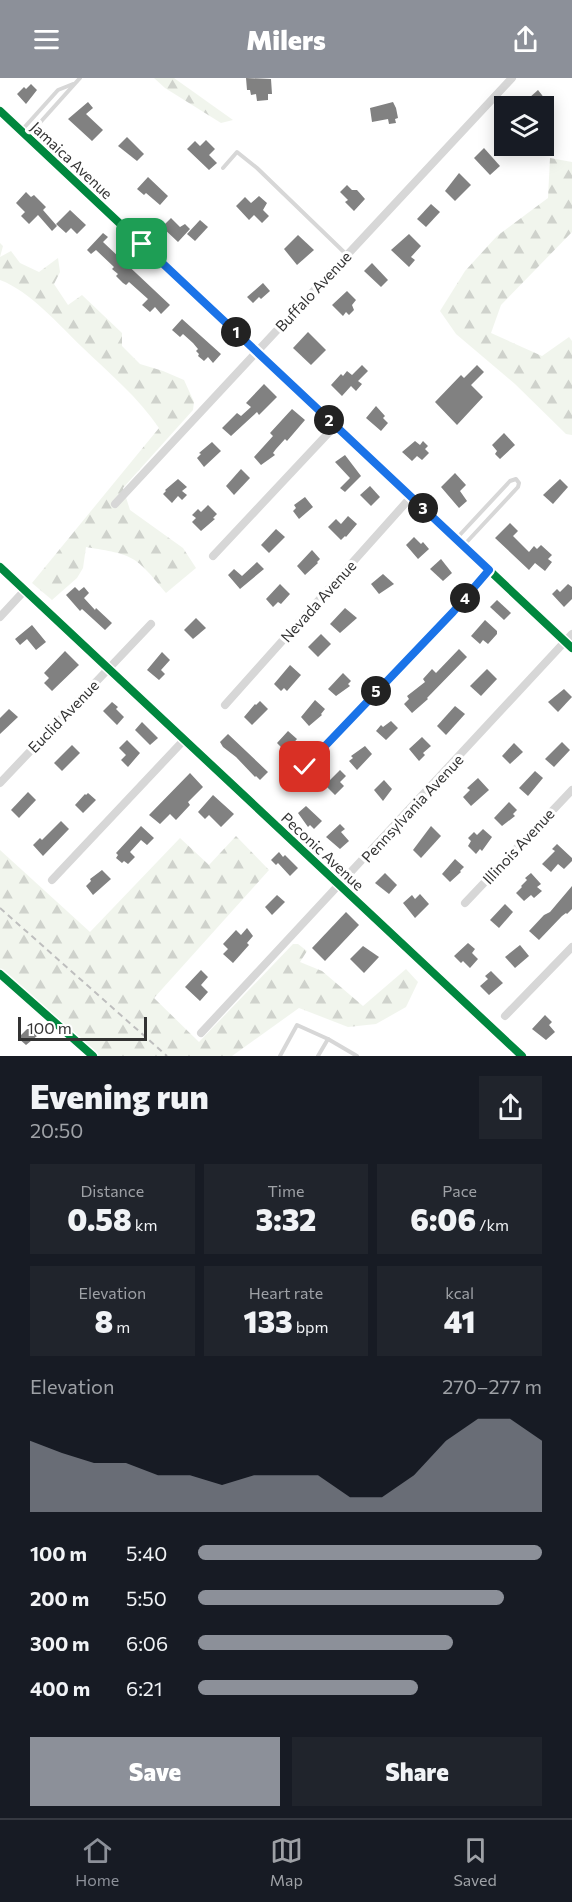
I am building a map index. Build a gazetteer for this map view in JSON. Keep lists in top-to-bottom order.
{
  "streets": {
    "street": [
      "Jamaica Avenue",
      "Buffalo Avenue",
      "Nevada Avenue",
      "Euclid Avenue",
      "Pennsylvania Avenue",
      "Illinois Avenue",
      "Peconic Avenue"
    ]
  },
  "crossings": [
    ["Jamaica Avenue", "Buffalo Avenue"],
    ["Jamaica Avenue", "Nevada Avenue"],
    ["Jamaica Avenue", "Pennsylvania Avenue"],
    ["Euclid Avenue", "Peconic Avenue"],
    ["Pennsylvania Avenue", "Peconic Avenue"]
  ],
  "scale_bar": "100 m",
  "page": {
    "header": "Milers",
    "pins": [
      "1",
      "2",
      "3",
      "4",
      "5"
    ],
    "scale": "100 m",
    "heading": ["Evening run", "20:50"],
    "stats": [
      ["Distance", "0.58 km"],
      ["Time", "3:32"],
      ["Pace", "6:06 /km"],
      ["Elevation", "8 m"],
      ["Heart rate", "133 bpm"],
      ["kcal", "41"]
    ],
    "chart": ["Elevation", "270–277 m"],
    "list": [
      {
        "name": "100 m",
        "note": "5:40"
      },
      {
        "name": "200 m",
        "note": "5:50"
      },
      {
        "name": "300 m",
        "note": "6:06"
      },
      {
        "name": "400 m",
        "note": "6:21"
      }
    ],
    "buttons": ["Save", "Share"],
    "tabs": ["Home", "Map", "Saved"]
  }
}
